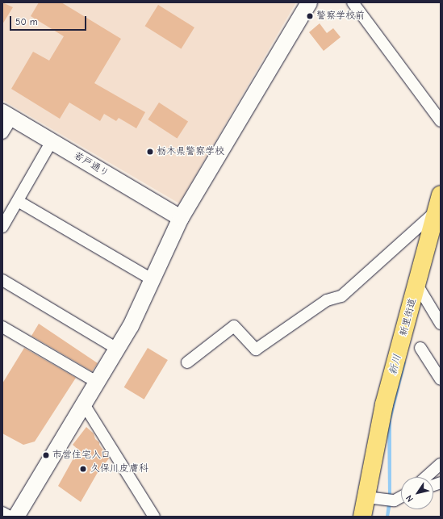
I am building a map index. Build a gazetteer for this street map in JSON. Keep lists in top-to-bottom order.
{
  "streets": {
    "main road": ["新里街道"],
    "street": ["若戸通り"]
  },
  "water": ["新川"],
  "places": [
    "警察学校前",
    "栃木県警察学校",
    "市営住宅入口",
    "久保川皮膚科"
  ],
  "scale_bar": "50 m",
  "north": "bottom left"
}
